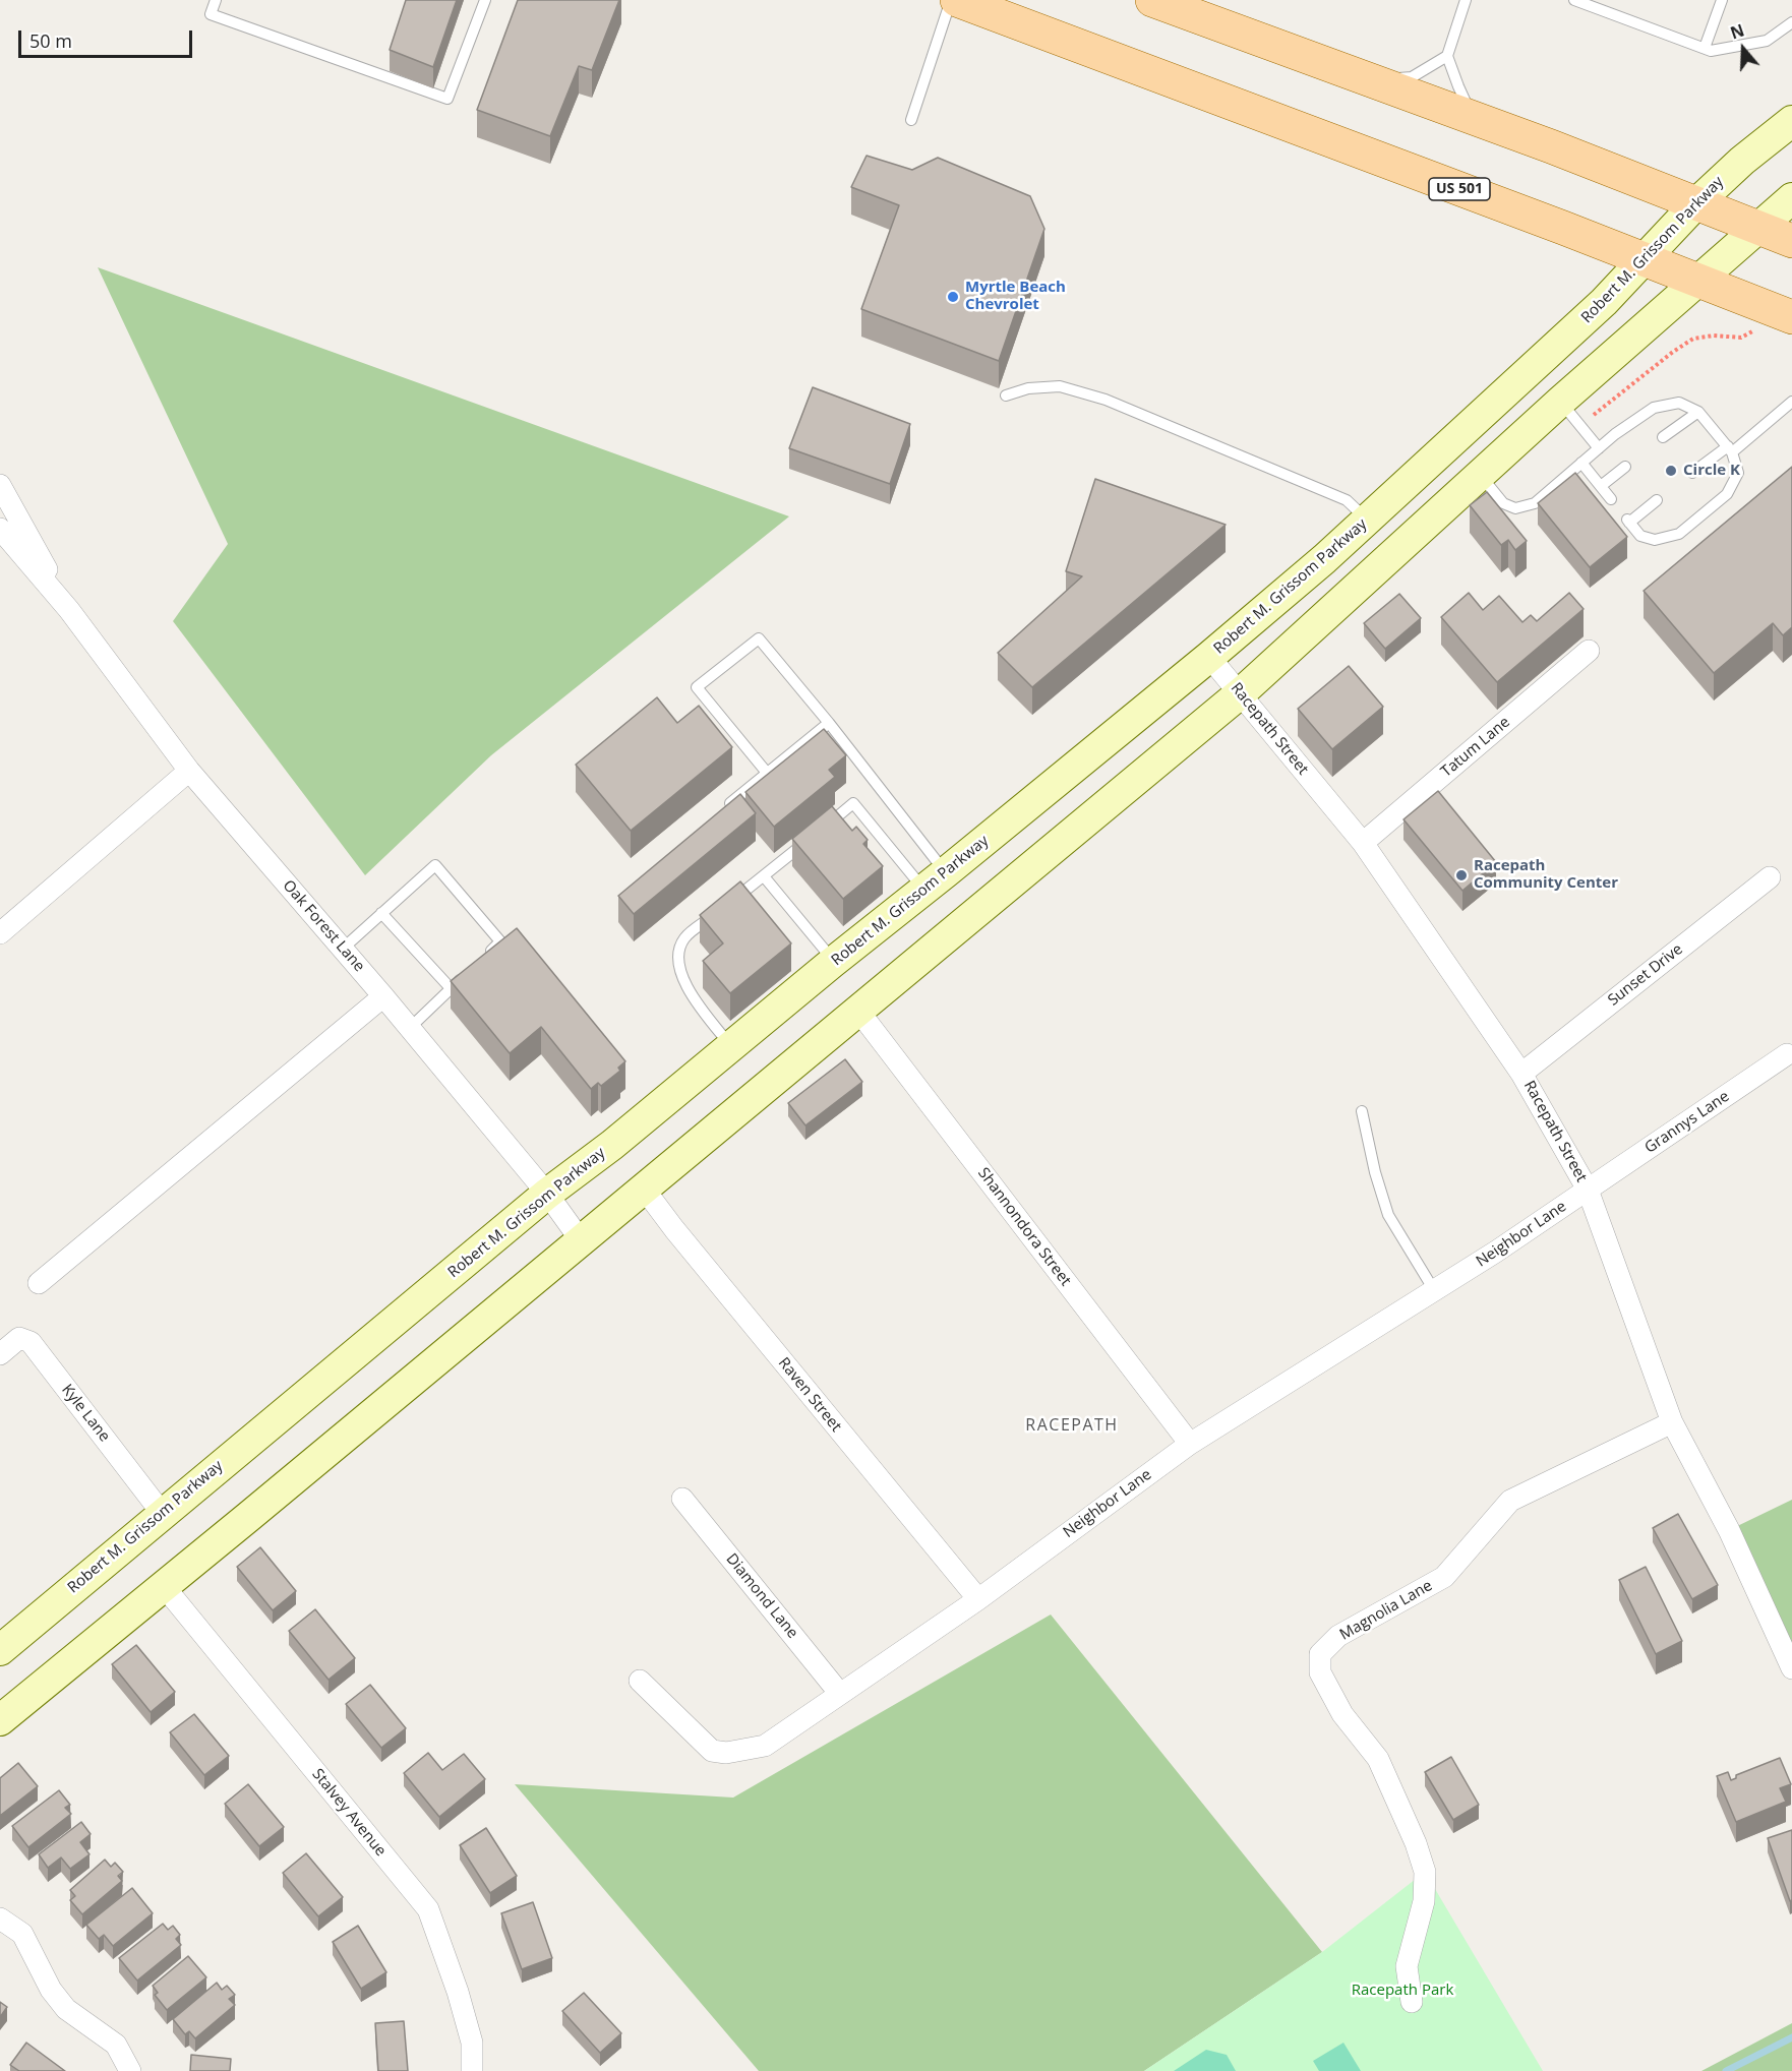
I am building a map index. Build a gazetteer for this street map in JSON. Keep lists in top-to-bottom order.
{
  "streets": {
    "main road": ["US 501", "Robert M. Grissom Parkway"],
    "street": [
      "Racepath Street",
      "Tatum Lane",
      "Oak Forest Lane",
      "Sunset Drive",
      "Grannys Lane",
      "Shannondora Street",
      "Neighbor Lane",
      "Raven Street",
      "Kyle Lane",
      "Diamond Lane",
      "Magnolia Lane",
      "Stalvey Avenue"
    ]
  },
  "crossings": [
    ["US 501", "Robert M. Grissom Parkway"],
    ["Robert M. Grissom Parkway", "Racepath Street"],
    ["Robert M. Grissom Parkway", "Oak Forest Lane"],
    ["Robert M. Grissom Parkway", "Kyle Lane"],
    ["Racepath Street", "Tatum Lane"],
    ["Racepath Street", "Sunset Drive"],
    ["Racepath Street", "Grannys Lane"],
    ["Racepath Street", "Neighbor Lane"],
    ["Racepath Street", "Magnolia Lane"],
    ["Grannys Lane", "Neighbor Lane"],
    ["Shannondora Street", "Neighbor Lane"],
    ["Neighbor Lane", "Raven Street"],
    ["Neighbor Lane", "Diamond Lane"]
  ],
  "districts": ["RACEPATH"],
  "parks": ["Racepath Park"],
  "places": ["Myrtle Beach Chevrolet", "Circle K", "Racepath Community Center"],
  "scale_bar": "50 m",
  "north": "top"
}
